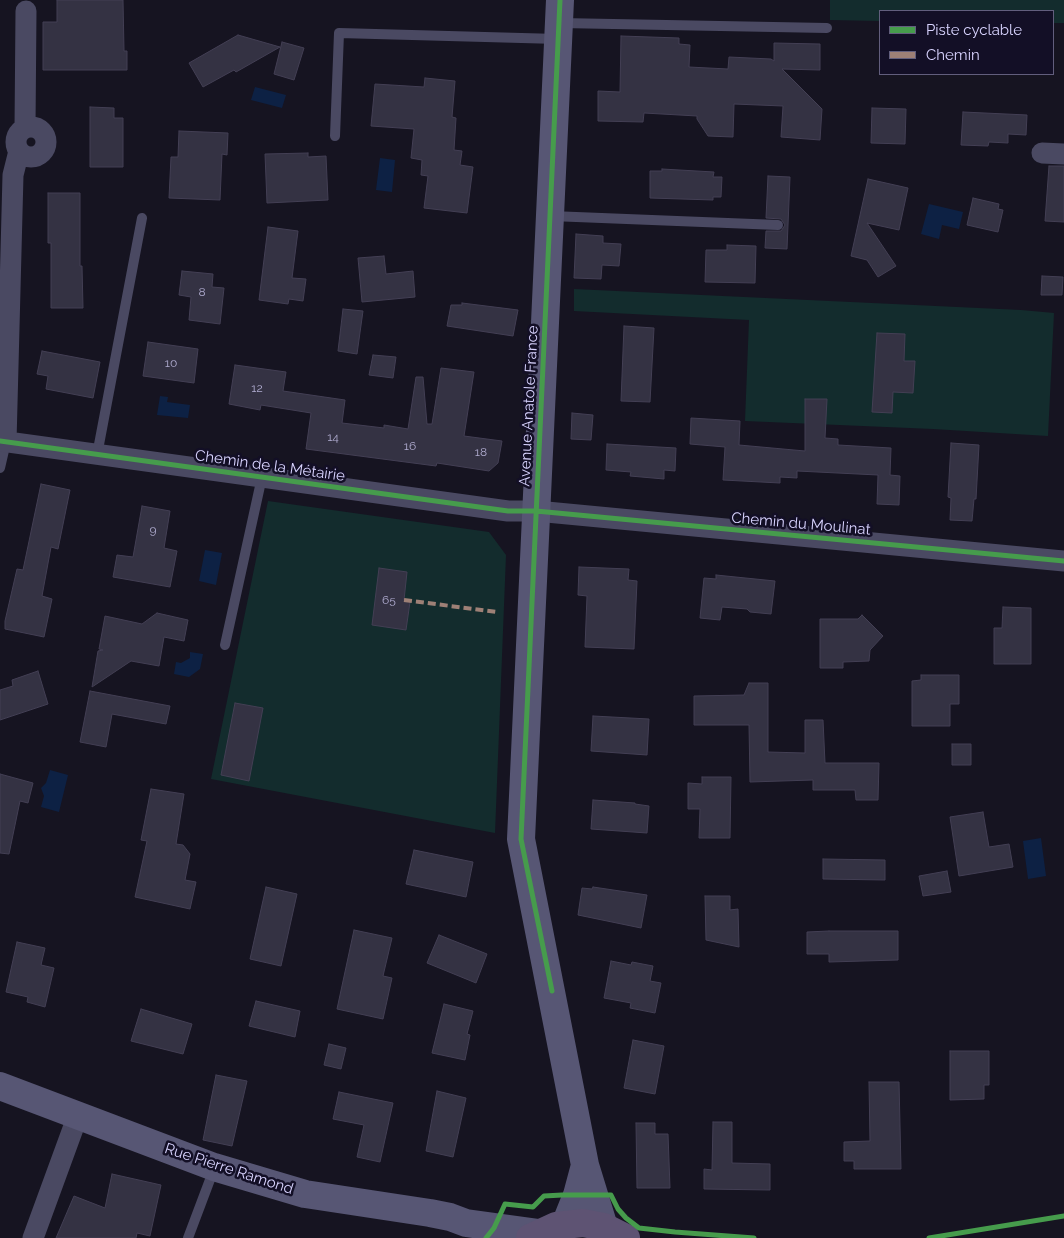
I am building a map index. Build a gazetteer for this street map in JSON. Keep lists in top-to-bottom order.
{
  "streets": {
    "street": [
      "Avenue Anatole France",
      "Chemin de la Métairie",
      "Chemin du Moulinat",
      "Rue Pierre Ramond"
    ]
  },
  "crossings": [
    ["Avenue Anatole France", "Chemin de la Métairie"],
    ["Avenue Anatole France", "Chemin du Moulinat"],
    ["Chemin de la Métairie", "Chemin du Moulinat"]
  ],
  "house_numbers": [
    "8",
    "10",
    "12",
    "14",
    "16",
    "18",
    "9",
    "65"
  ],
  "legend": ["Piste cyclable", "Chemin"]
}
